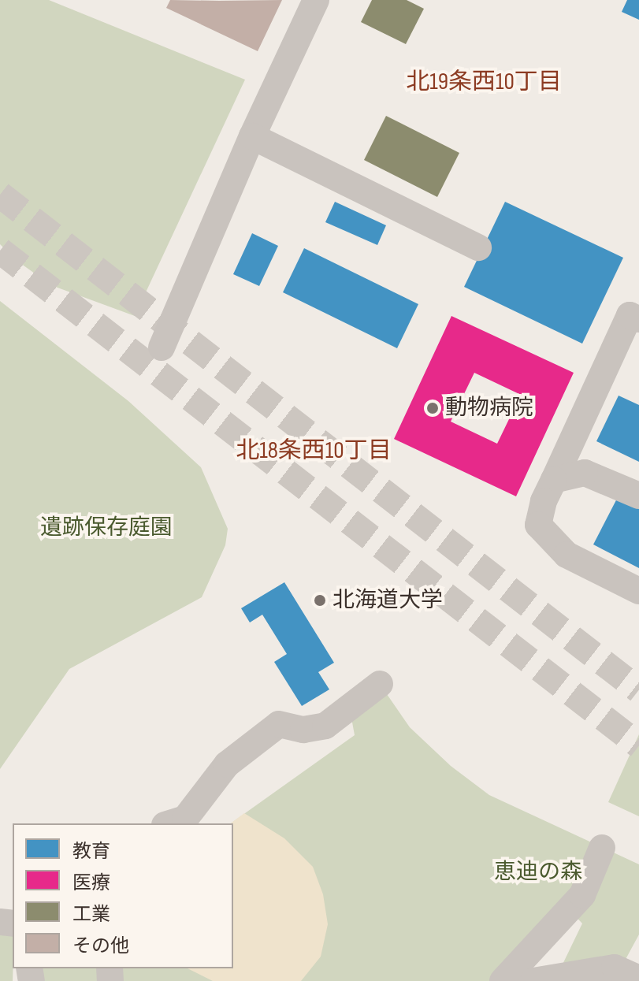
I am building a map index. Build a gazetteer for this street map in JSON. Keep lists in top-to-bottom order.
{
  "districts": ["北19条西10丁目", "北18条西10丁目"],
  "parks": ["遺跡保存庭園", "恵迪の森"],
  "places": ["動物病院", "北海道大学"],
  "legend": [
    "教育",
    "医療",
    "工業",
    "その他"
  ]
}
